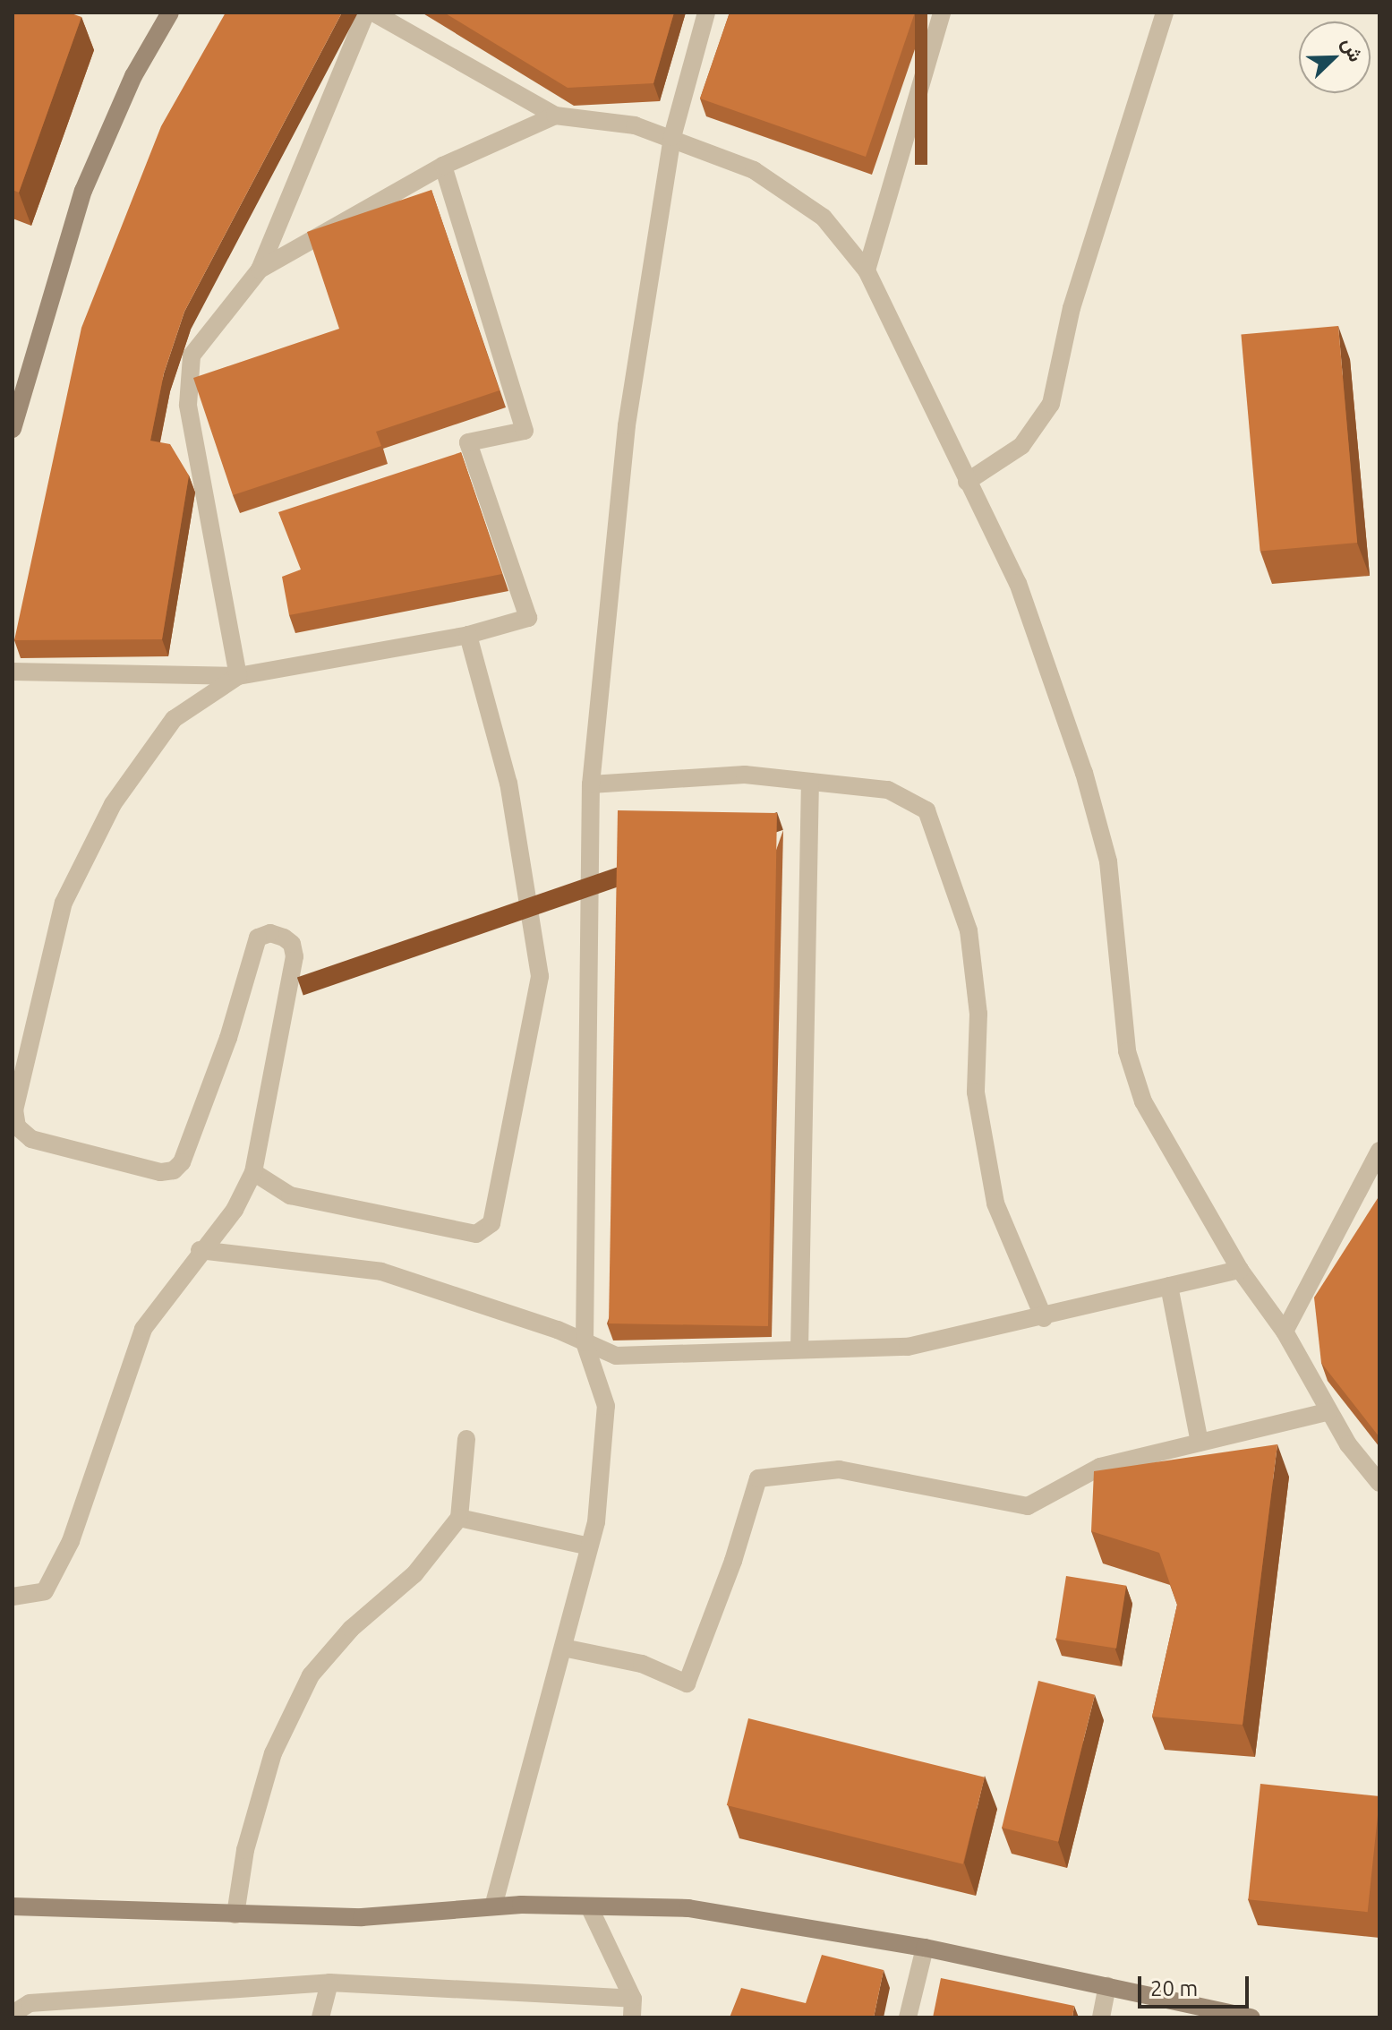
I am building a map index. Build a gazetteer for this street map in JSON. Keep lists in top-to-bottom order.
{
  "scale_bar": "20 m",
  "north": "top right"
}
